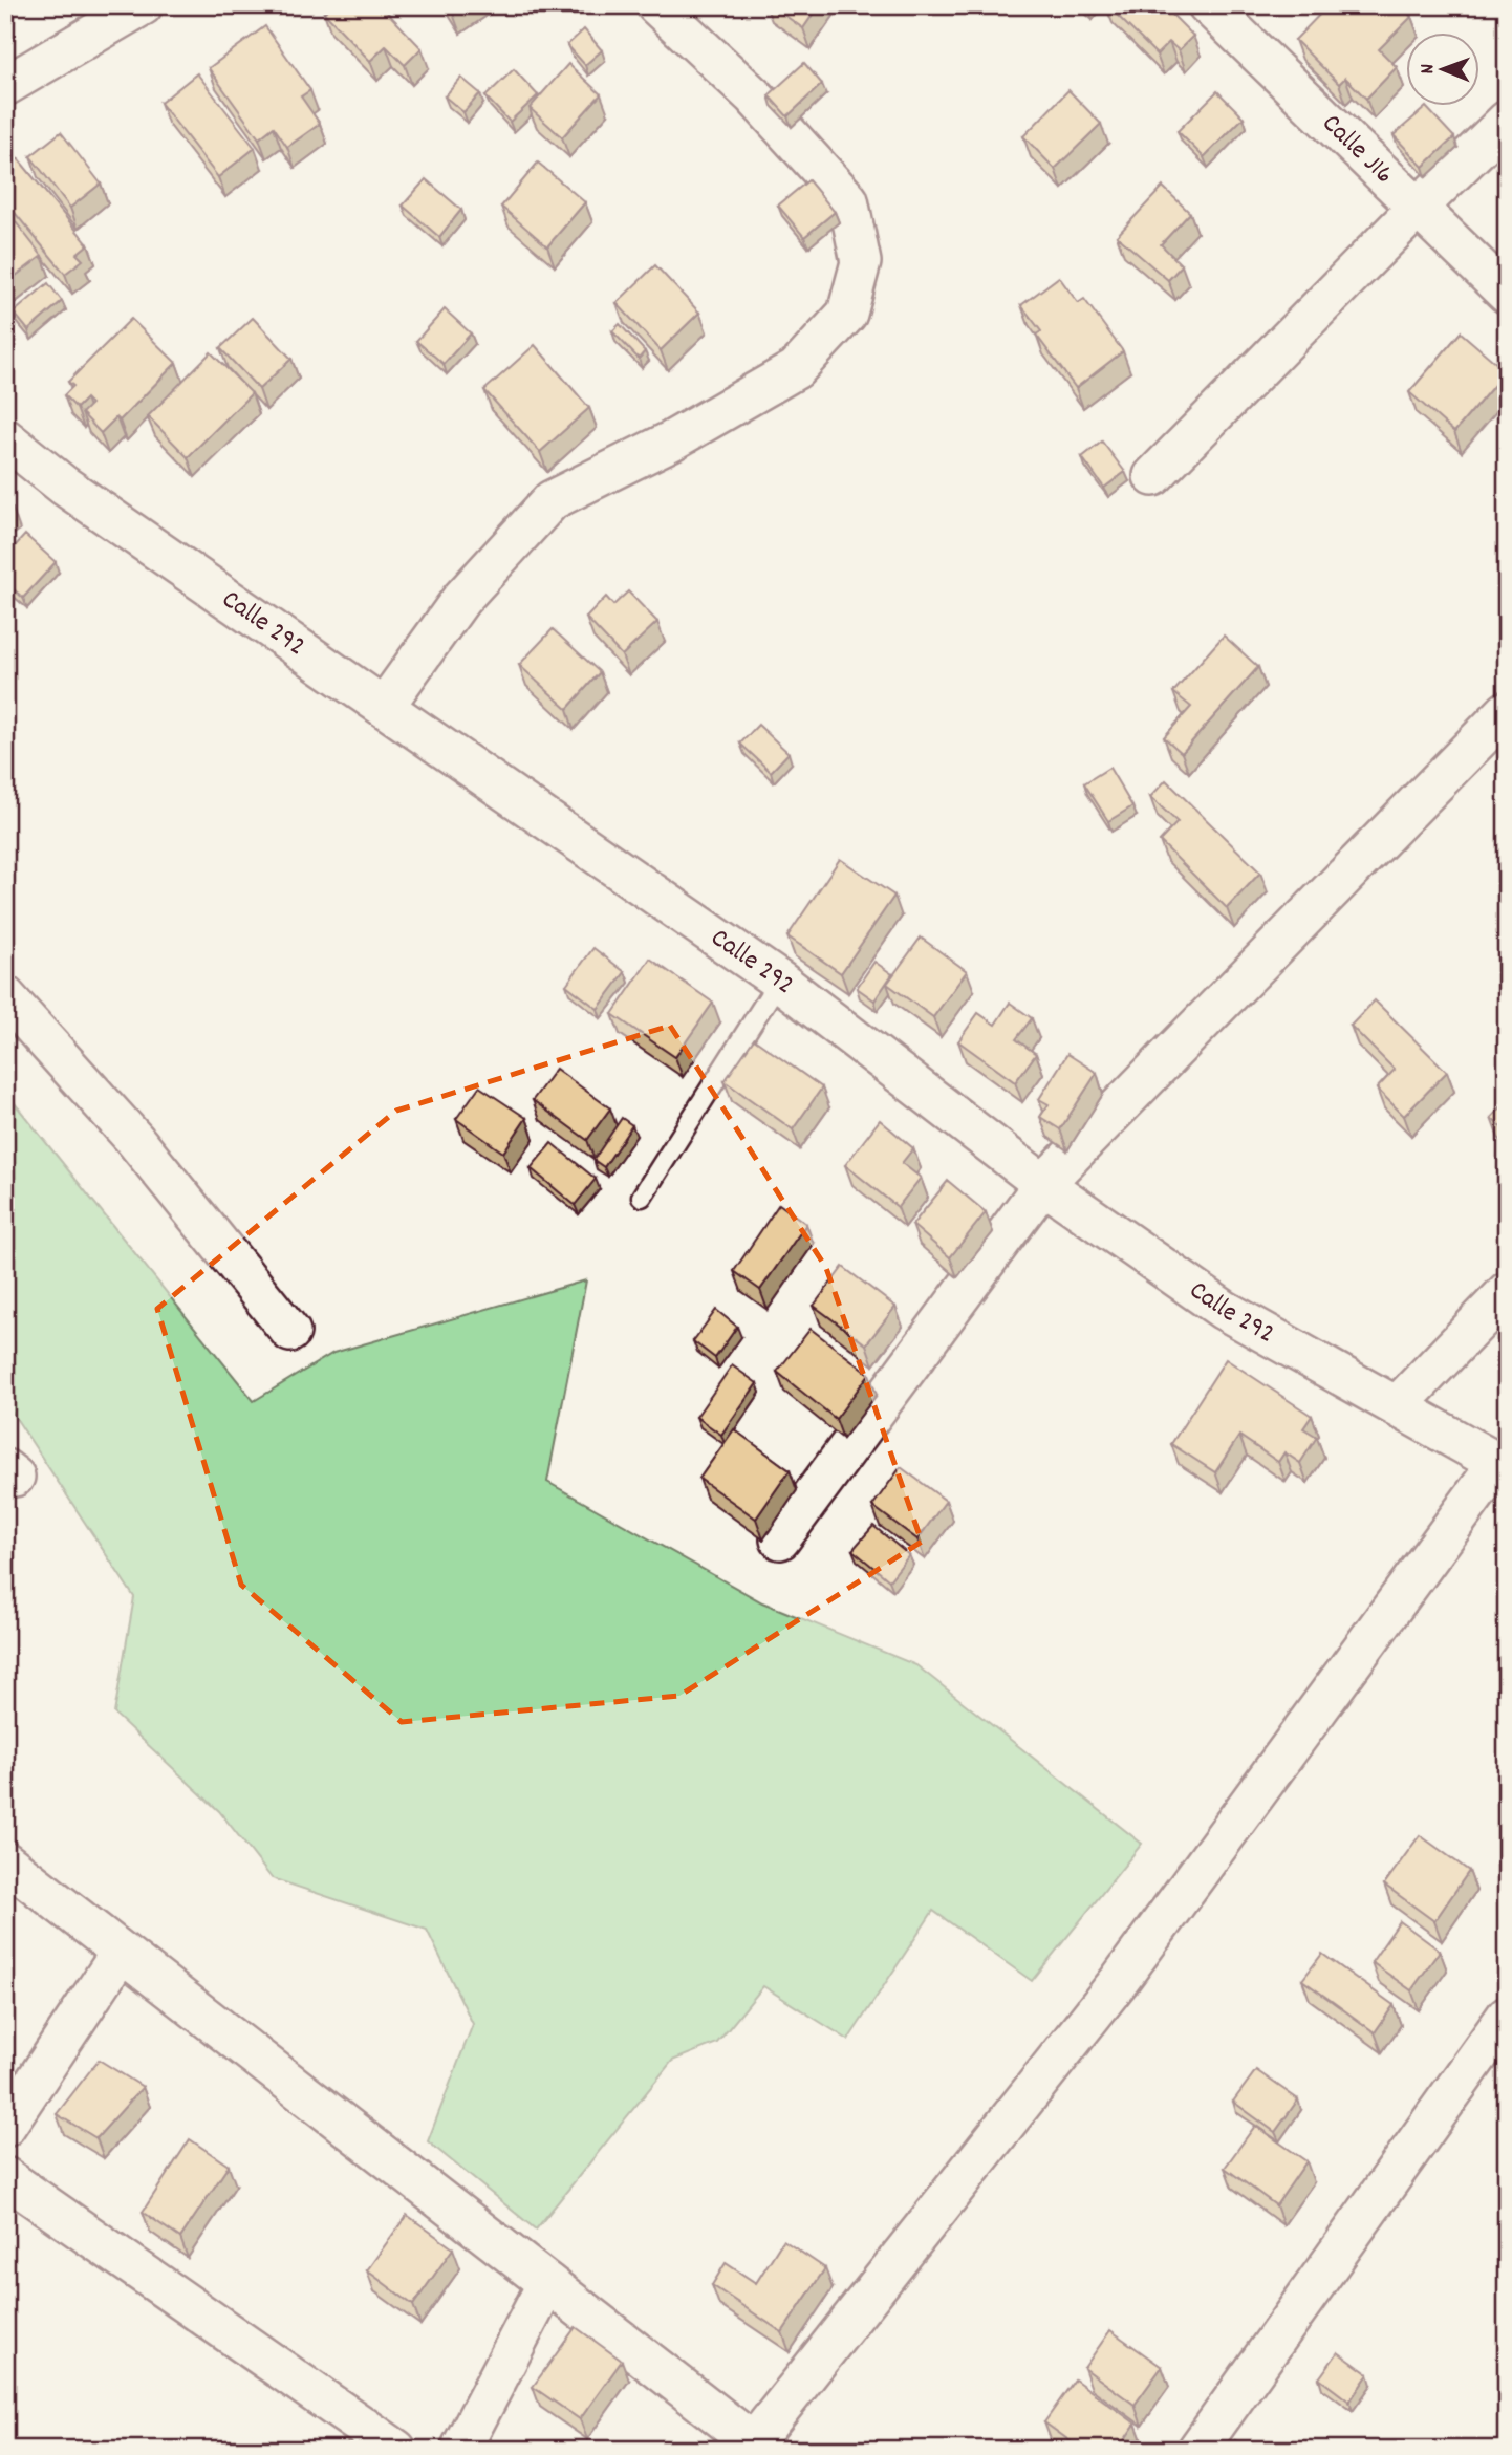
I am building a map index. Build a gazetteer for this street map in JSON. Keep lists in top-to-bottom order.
{
  "streets": {
    "street": ["Calle J16", "Calle 292"]
  },
  "north": "left"
}
